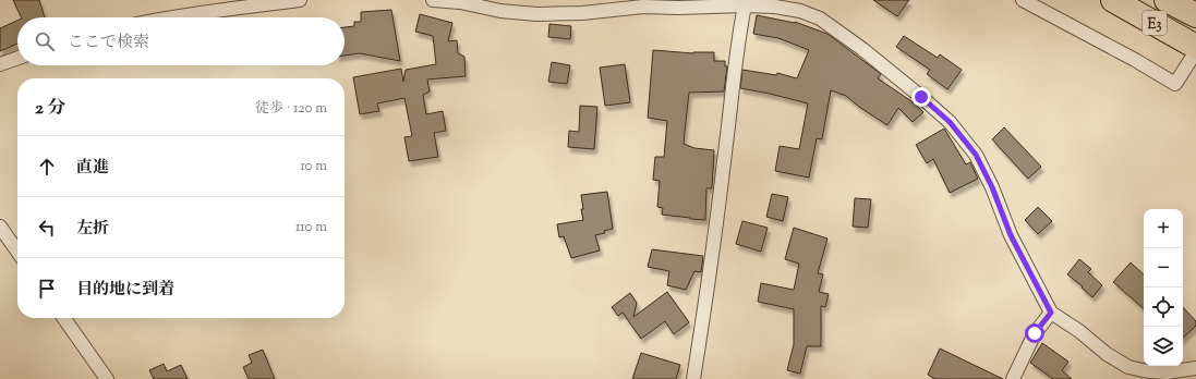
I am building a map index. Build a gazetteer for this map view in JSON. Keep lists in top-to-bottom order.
{
  "streets": {
    "highway": ["E3"]
  },
  "page": {
    "search": "ここで検索",
    "heading": ["2 分", "徒歩 · 120 m"],
    "list": [
      ["直進", "10 m"],
      ["左折", "110 m"],
      "目的地に到着"
    ],
    "map_buttons": ["+", "−"]
  }
}
